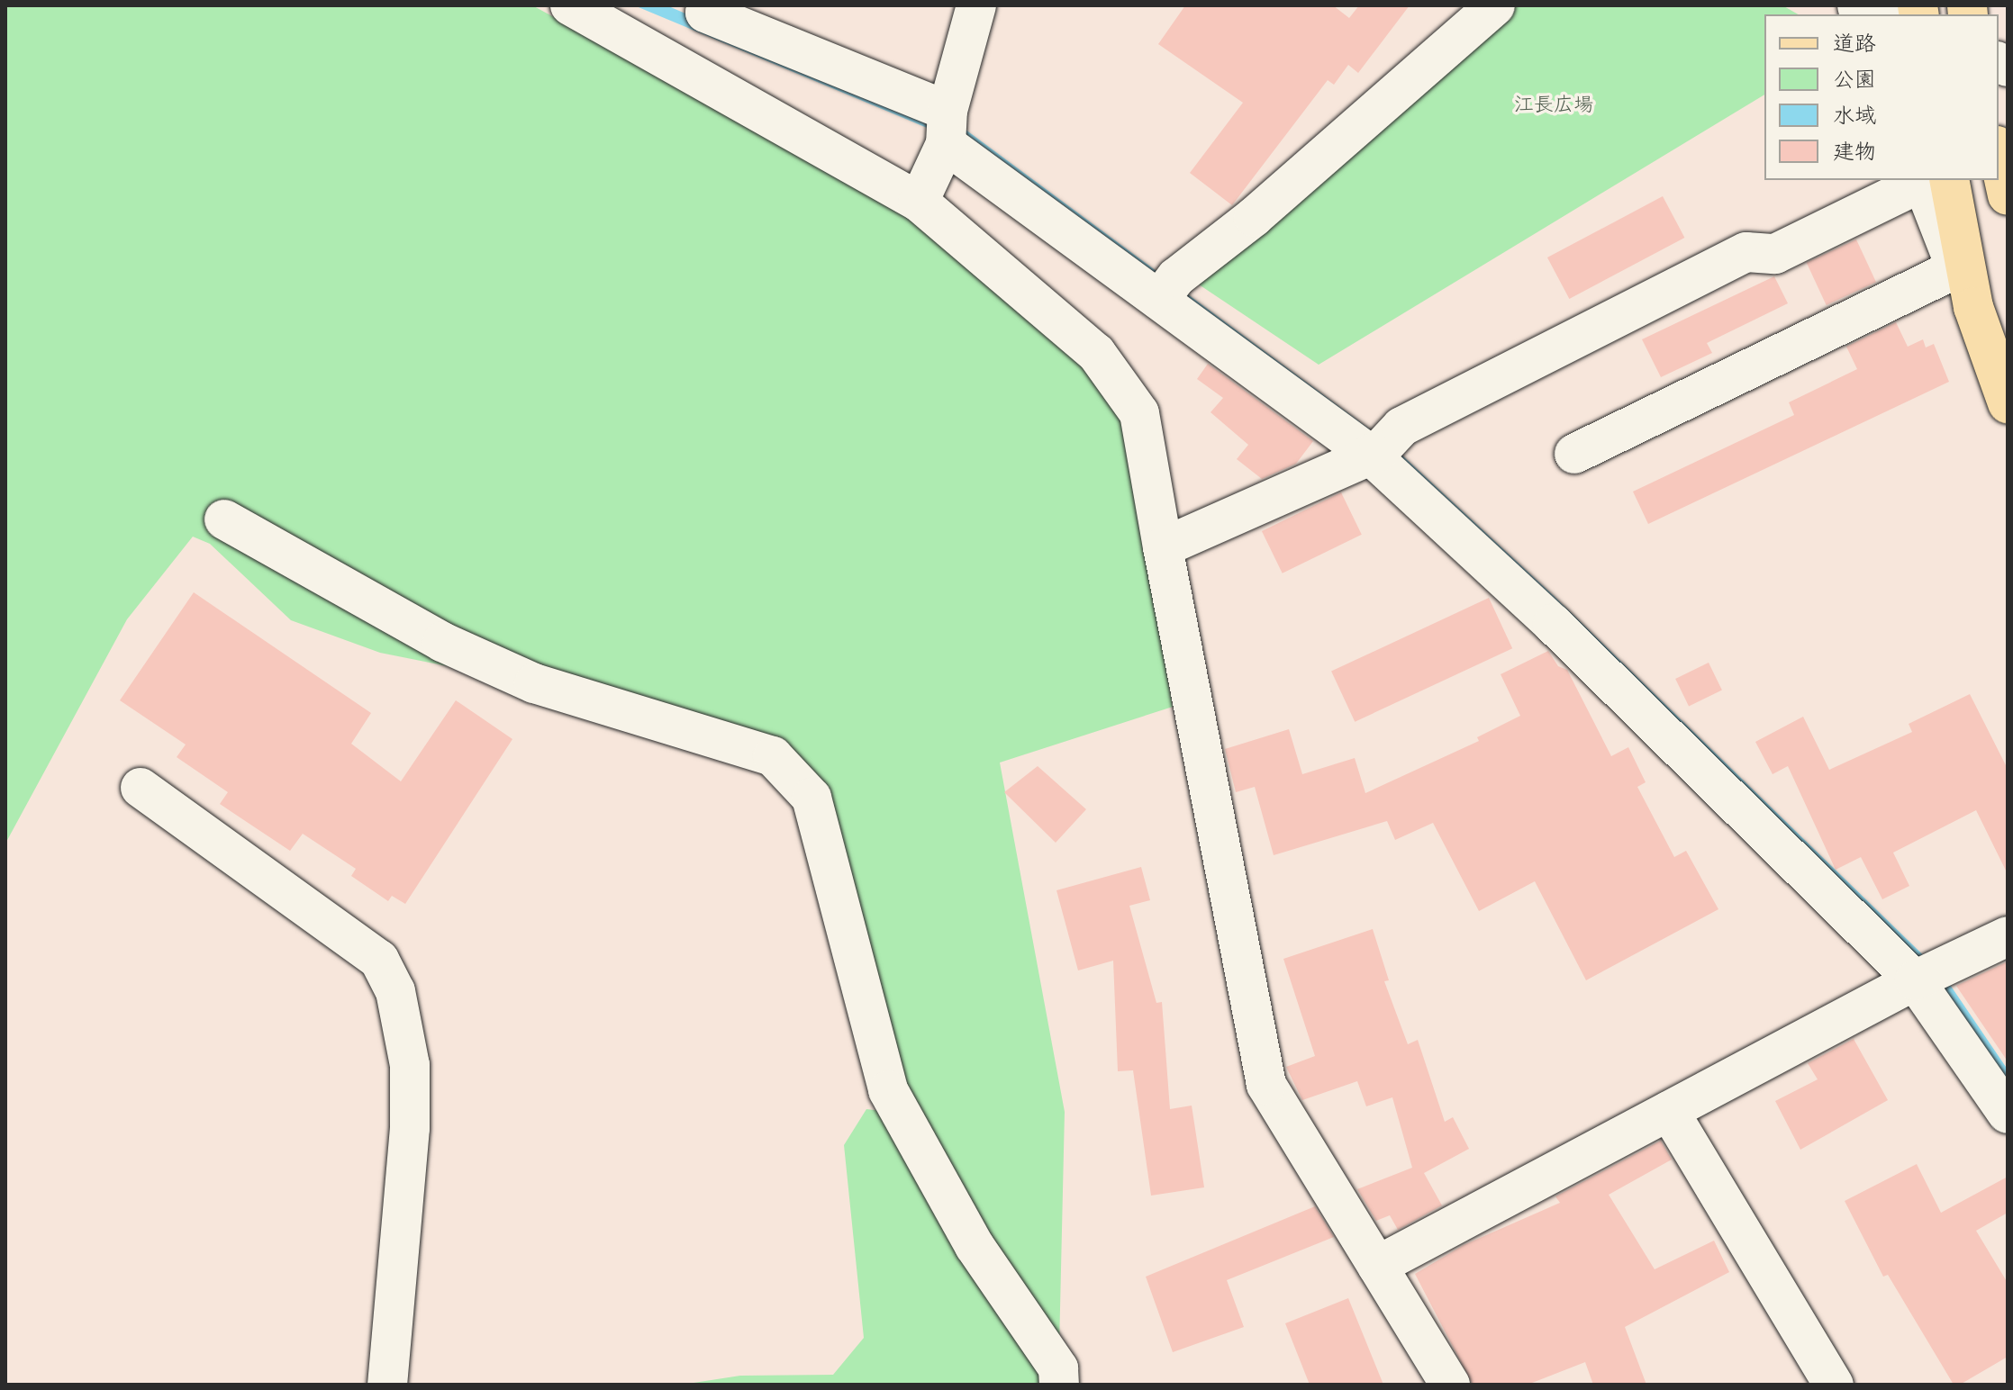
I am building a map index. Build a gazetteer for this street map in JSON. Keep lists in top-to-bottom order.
{
  "parks": ["江長広場"],
  "legend": [
    "道路",
    "公園",
    "水域",
    "建物"
  ]
}
